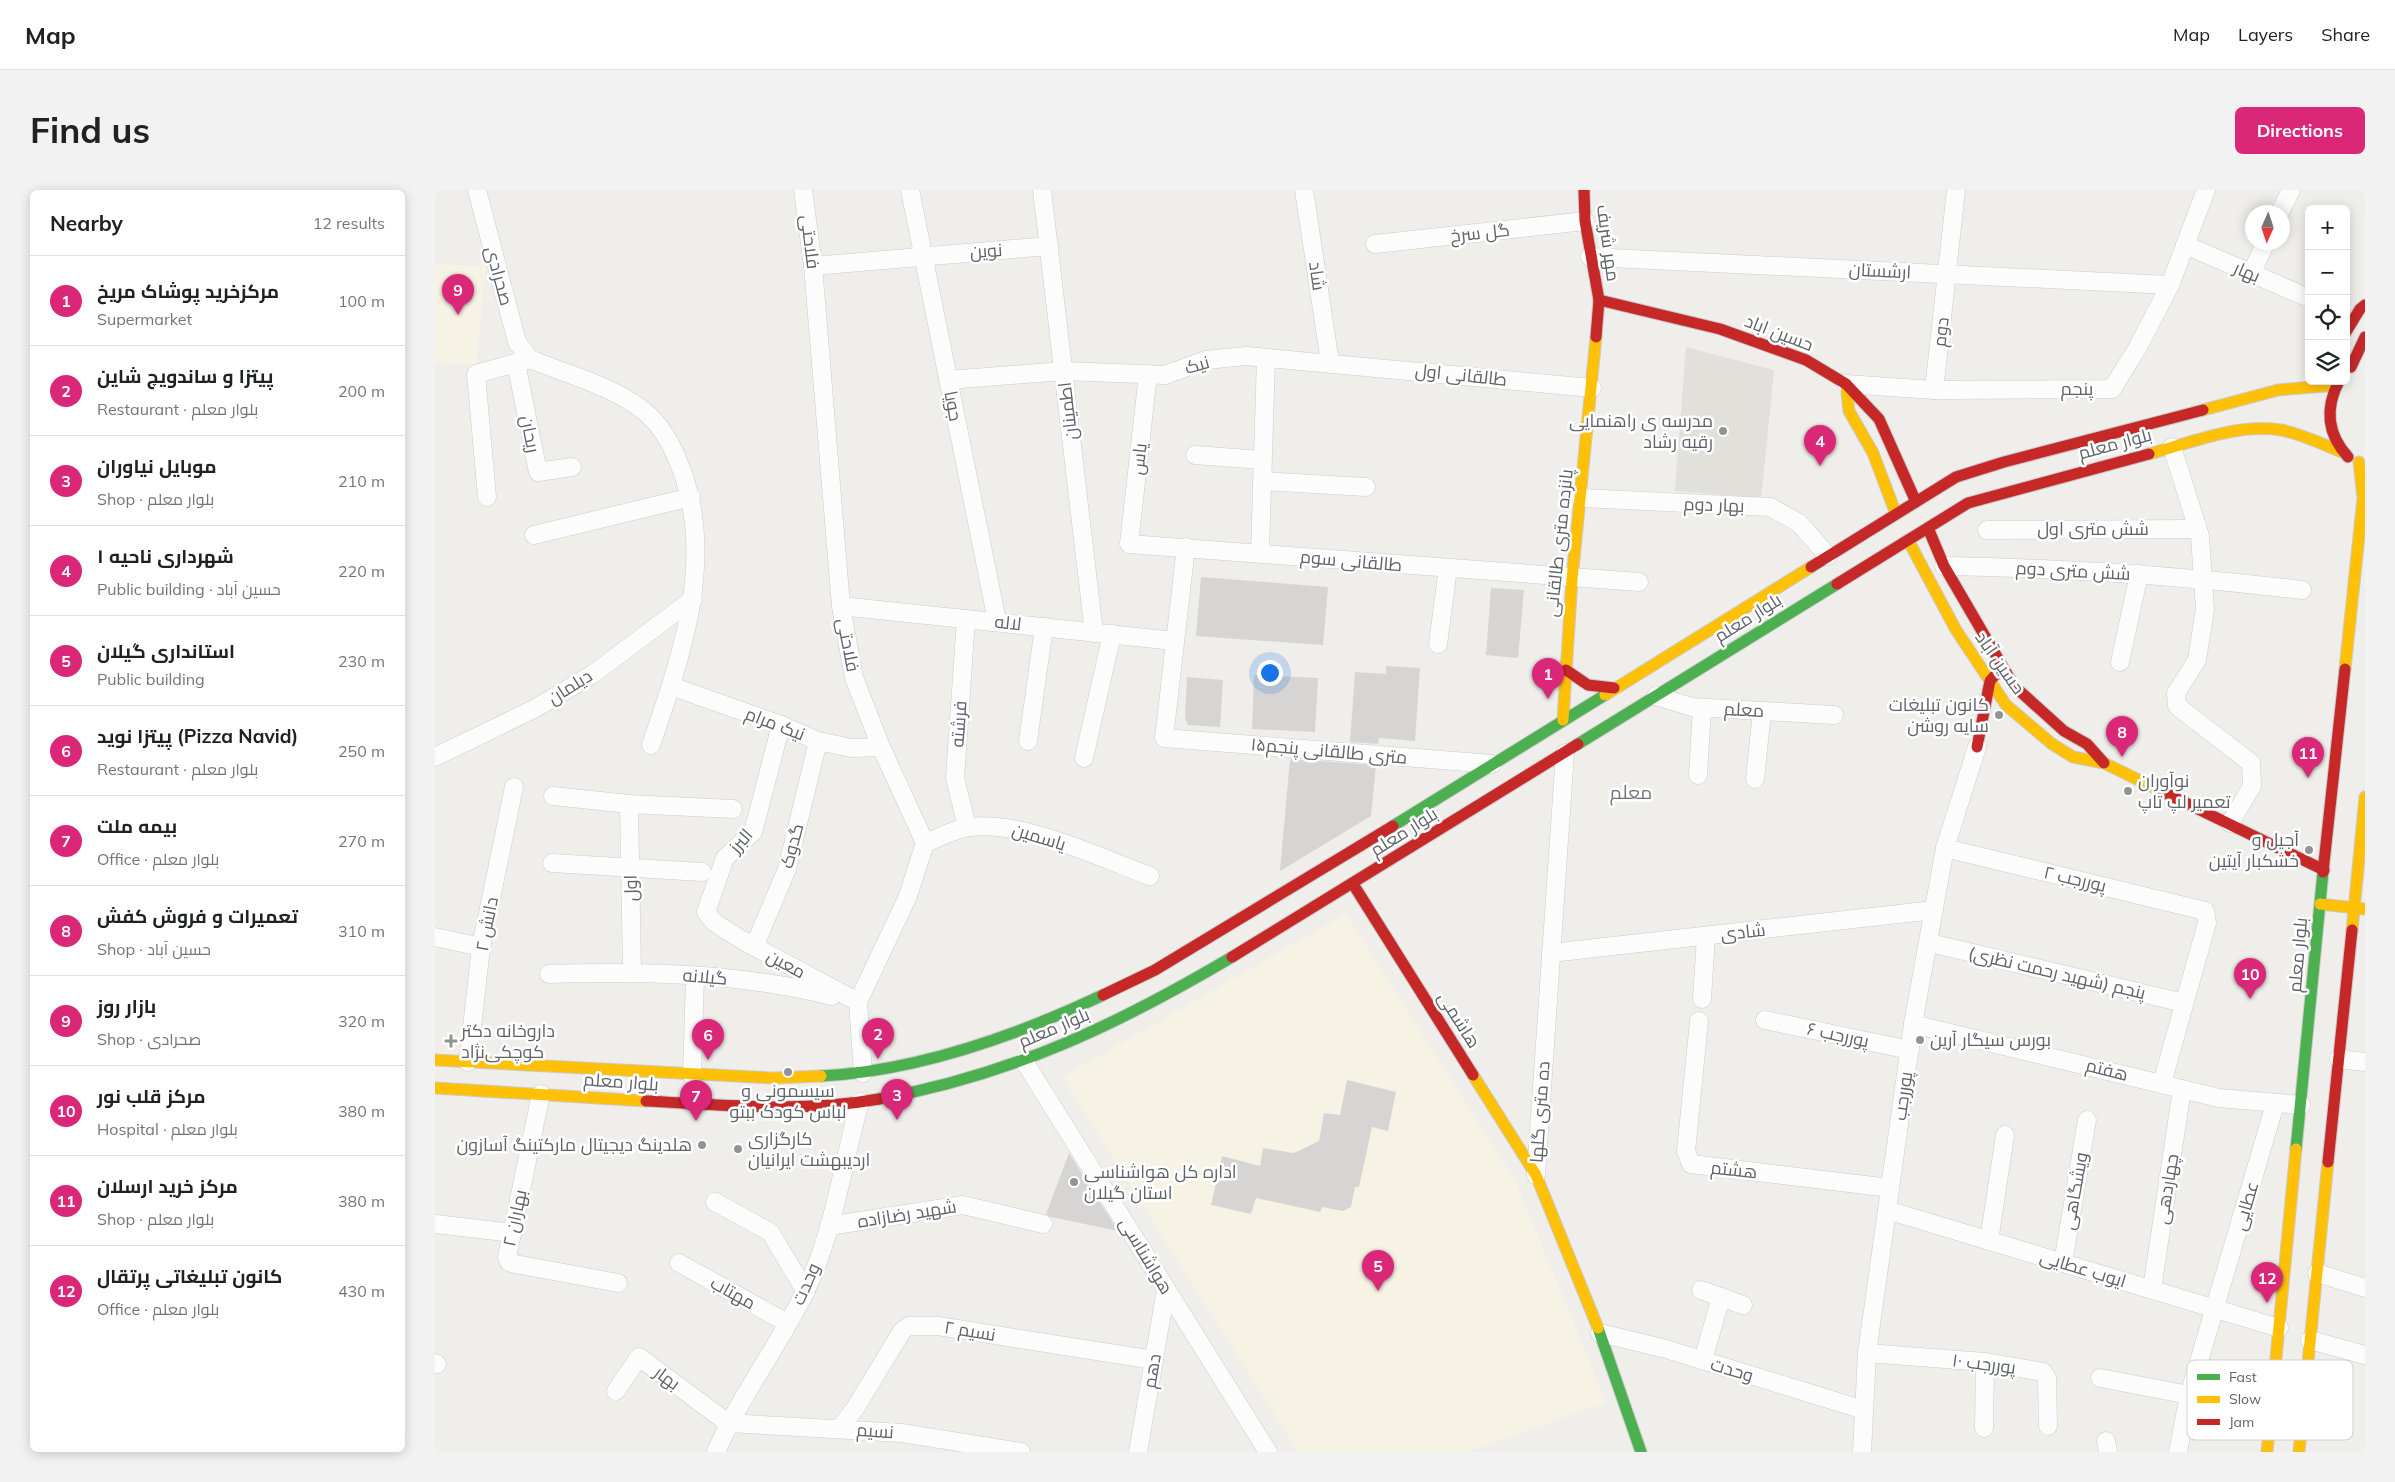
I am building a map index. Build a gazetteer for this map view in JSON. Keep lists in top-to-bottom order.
{
  "streets": {
    "main road": [
      "مهر شریف",
      "حسین اباد",
      "بلوار معلم",
      "پانزده متری طالقانی",
      "حسین آباد",
      "هاشمی",
      "پوررجب",
      "ده متری گلها"
    ],
    "street": [
      "گل سرخ",
      "فلاحتی",
      "نوین",
      "ارشستان",
      "بهار",
      "صحرادی",
      "شاد",
      "دوم",
      "نیک",
      "طالقانی اول",
      "پنجم",
      "جویا",
      "اطمینان",
      "ریحان",
      "یاس",
      "بهار دوم",
      "شش متری اول",
      "طالقانی سوم",
      "شش متری دوم",
      "لاله",
      "دیلمان",
      "معلم",
      "نیک مرام",
      "فرشته",
      "۱۵متری طالقانی پنجم",
      "یاسمین",
      "البرز",
      "گدوک",
      "پوررجب ۲",
      "اول",
      "دانش ۲",
      "شادی",
      "معین",
      "پنجم (شهید رحمت نظری)",
      "گیلانه",
      "پوررجب ۶",
      "هفتم",
      "هشتم",
      "چهاردهی",
      "ویشگاهی",
      "عطایی",
      "شهید رضازاده",
      "بهاران ۲",
      "هواشناسی",
      "ایوب عطایی",
      "وحدت",
      "مهتاب",
      "نسیم ٢",
      "پوررجب ۱۰",
      "دهم",
      "نسیم"
    ]
  },
  "crossings": [
    ["گل سرخ", "مهر شریف"],
    ["فلاحتی", "نوین"],
    ["فلاحتی", "لاله"],
    ["فلاحتی", "نیک مرام"],
    ["فلاحتی", "یاسمین"],
    ["مهر شریف", "ارشستان"],
    ["مهر شریف", "حسین اباد"],
    ["مهر شریف", "پانزده متری طالقانی"],
    ["نوین", "جویا"],
    ["نوین", "اطمینان"],
    ["ارشستان", "دوم"],
    ["ارشستان", "پنجم"],
    ["بهار", "پنجم"],
    ["بهار", "وحدت"],
    ["بهار", "نسیم"],
    ["صحرادی", "ریحان"],
    ["شاد", "نیک"],
    ["شاد", "طالقانی اول"],
    ["دوم", "پنجم"],
    ["حسین اباد", "پنجم"],
    ["حسین اباد", "بلوار معلم"],
    ["حسین اباد", "پانزده متری طالقانی"],
    ["حسین اباد", "حسین آباد"],
    ["نیک", "طالقانی اول"],
    ["نیک", "جویا"],
    ["نیک", "اطمینان"],
    ["نیک", "یاس"],
    ["طالقانی اول", "پانزده متری طالقانی"],
    ["پنجم", "حسین آباد"],
    ["جویا", "لاله"],
    ["اطمینان", "لاله"],
    ["بلوار معلم", "بهار دوم"],
    ["بلوار معلم", "پانزده متری طالقانی"],
    ["بلوار معلم", "حسین آباد"],
    ["بلوار معلم", "معلم"],
    ["بلوار معلم", "۱۵متری طالقانی پنجم"],
    ["بلوار معلم", "دانش ۲"],
    ["بلوار معلم", "هاشمی"],
    ["بلوار معلم", "هفتم"],
    ["بلوار معلم", "ده متری گلها"],
    ["بلوار معلم", "بهاران ۲"],
    ["بلوار معلم", "هواشناسی"],
    ["بلوار معلم", "ایوب عطایی"],
    ["بلوار معلم", "وحدت"],
    ["یاس", "طالقانی سوم"],
    ["بهار دوم", "پانزده متری طالقانی"],
    ["پانزده متری طالقانی", "طالقانی سوم"],
    ["پانزده متری طالقانی", "ده متری گلها"],
    ["شش متری دوم", "حسین آباد"],
    ["لاله", "فرشته"],
    ["لاله", "۱۵متری طالقانی پنجم"],
    ["حسین آباد", "پوررجب"],
    ["نیک مرام", "البرز"],
    ["نیک مرام", "گدوک"],
    ["فرشته", "یاسمین"],
    ["البرز", "معین"],
    ["گدوک", "معین"],
    ["پوررجب ۲", "پنجم (شهید رحمت نظری)"],
    ["پوررجب ۲", "پوررجب"],
    ["اول", "گیلانه"],
    ["شادی", "پوررجب"],
    ["شادی", "ده متری گلها"],
    ["معین", "گیلانه"],
    ["پنجم (شهید رحمت نظری)", "پوررجب"],
    ["هاشمی", "ده متری گلها"],
    ["پوررجب ۶", "پوررجب"],
    ["هفتم", "پوررجب"],
    ["هفتم", "چهاردهی"],
    ["هفتم", "عطایی"],
    ["پوررجب", "هشتم"],
    ["پوررجب", "ایوب عطایی"],
    ["پوررجب", "وحدت"],
    ["پوررجب", "پوررجب ۱۰"],
    ["ده متری گلها", "وحدت"],
    ["چهاردهی", "ایوب عطایی"],
    ["ویشگاهی", "ایوب عطایی"],
    ["عطایی", "ایوب عطایی"],
    ["شهید رضازاده", "وحدت"],
    ["هواشناسی", "دهم"],
    ["وحدت", "مهتاب"],
    ["وحدت", "نسیم"],
    ["نسیم ٢", "دهم"],
    ["نسیم ٢", "نسیم"]
  ],
  "districts": ["معلم"],
  "places": {
    "other": [
      "مدرسه ی راهنمایی رقیه رشاد",
      "کانون تبلیغات سایه روشن",
      "نوآوران تعمیر لپ تاپ",
      "آجیل و خشکبار آیتین",
      "بورس سیگار آرین",
      "سیسمونی و لباس کودک ببتو",
      "هلدینگ دیجیتال مارکتینگ آسازون",
      "کارگزاری اردیبهشت ایرانیان",
      "اداره کل هواشناسی استان گیلان"
    ],
    "health": ["داروخانه دکتر کوچکی‌نژاد"]
  },
  "legend": ["Fast", "Slow", "Jam"],
  "north": "bottom",
  "page": {
    "header": "Map",
    "nav": ["Map", "Layers", "Share"],
    "buttons": "Directions",
    "title": "Find us",
    "heading": ["Nearby", "12 results"],
    "map_buttons": ["+", "−"],
    "list": [
      {
        "mark": "1",
        "name": "مرکزخرید پوشاک مریخ",
        "note": "Supermarket",
        "value": "100 m"
      },
      {
        "mark": "2",
        "name": "پیتزا و ساندویچ شاین",
        "note": "Restaurant · بلوار معلم",
        "value": "200 m"
      },
      {
        "mark": "3",
        "name": "موبایل نیاوران",
        "note": "Shop · بلوار معلم",
        "value": "210 m"
      },
      {
        "mark": "4",
        "name": "شهرداری ناحیه ۱",
        "note": "Public building · حسین آباد",
        "value": "220 m"
      },
      {
        "mark": "5",
        "name": "استانداری گیلان",
        "note": "Public building",
        "value": "230 m"
      },
      {
        "mark": "6",
        "name": "پیتزا نوید (Pizza Navid)",
        "note": "Restaurant · بلوار معلم",
        "value": "250 m"
      },
      {
        "mark": "7",
        "name": "بیمه ملت",
        "note": "Office · بلوار معلم",
        "value": "270 m"
      },
      {
        "mark": "8",
        "name": "تعمیرات و فروش کفش",
        "note": "Shop · حسین آباد",
        "value": "310 m"
      },
      {
        "mark": "9",
        "name": "بازار روز",
        "note": "Shop · صحرادی",
        "value": "320 m"
      },
      {
        "mark": "10",
        "name": "مرکز قلب نور",
        "note": "Hospital · بلوار معلم",
        "value": "380 m"
      },
      {
        "mark": "11",
        "name": "مرکز خرید ارسلان",
        "note": "Shop · بلوار معلم",
        "value": "380 m"
      },
      {
        "mark": "12",
        "name": "کانون تبلیغاتی پرتقال",
        "note": "Office · بلوار معلم",
        "value": "430 m"
      }
    ],
    "pins": [
      "9",
      "4",
      "1",
      "8",
      "11",
      "10",
      "2",
      "6",
      "3",
      "7",
      "5",
      "12"
    ]
  }
}
